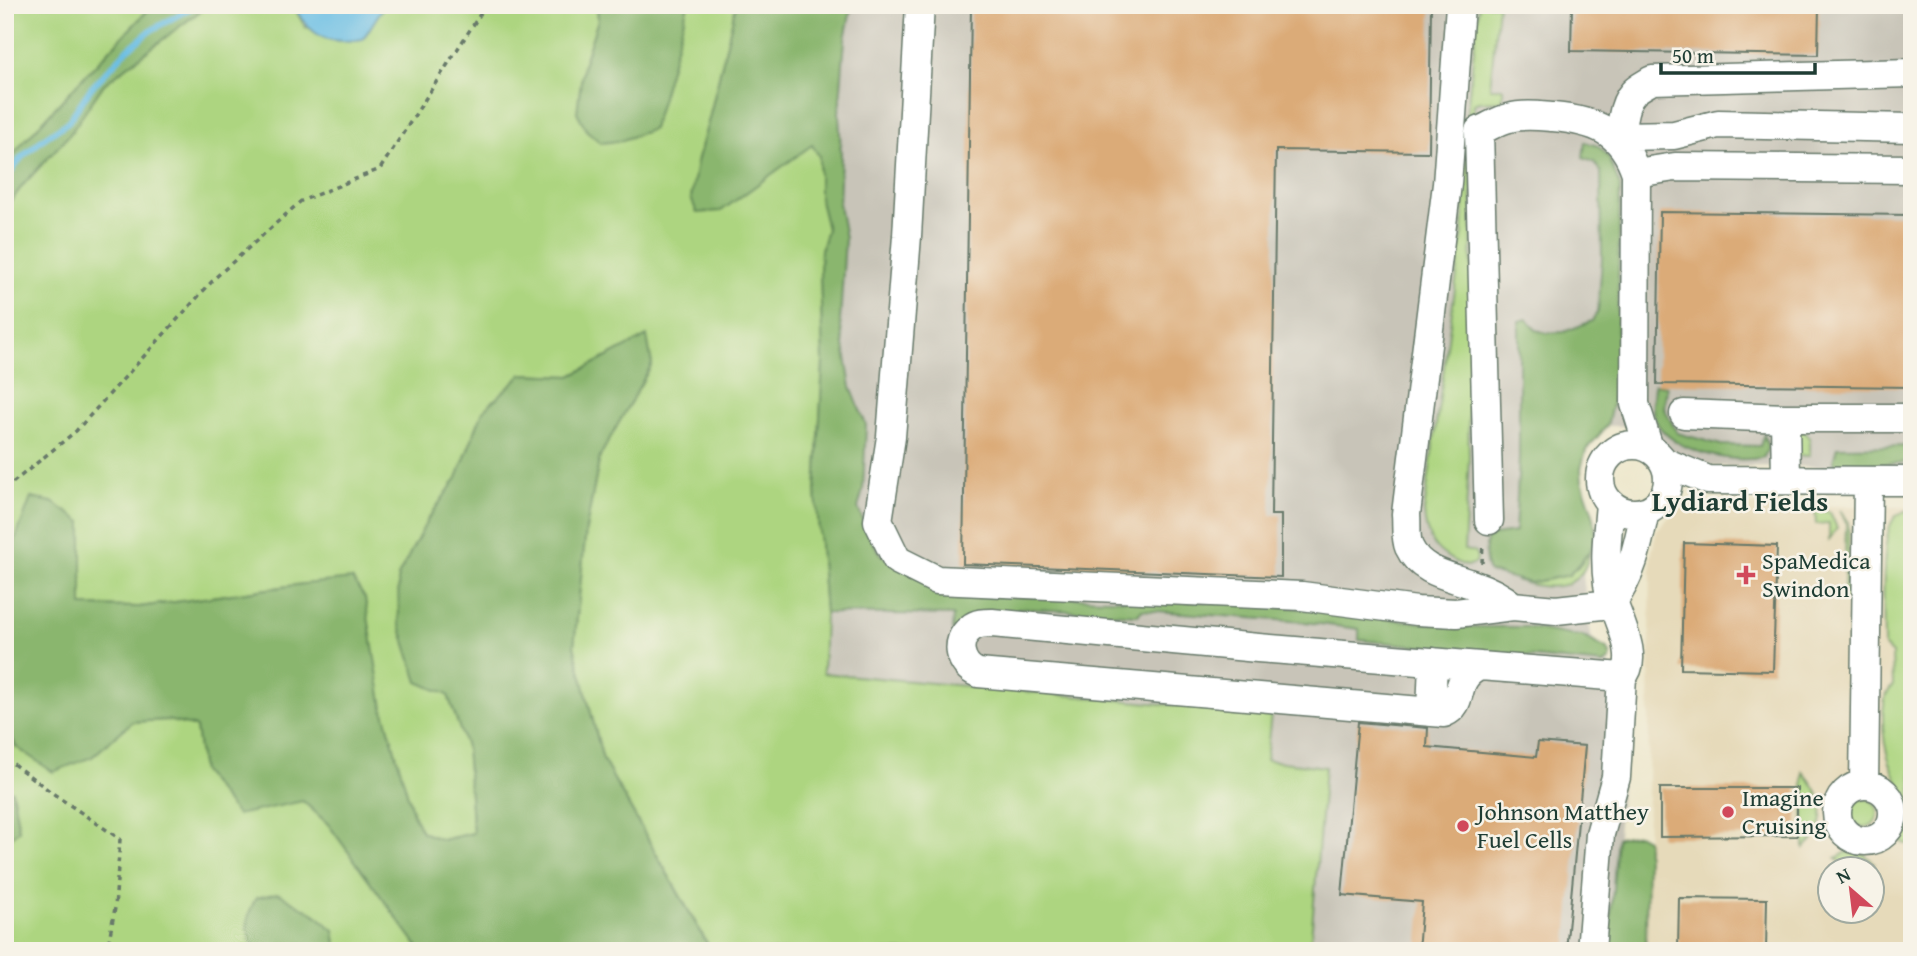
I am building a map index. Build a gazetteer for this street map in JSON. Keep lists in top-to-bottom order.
{
  "districts": ["Lydiard Fields"],
  "places": {
    "health": ["SpaMedica Swindon"],
    "other": ["Imagine Cruising", "Johnson Matthey Fuel Cells"]
  },
  "scale_bar": "50 m",
  "north": "top left"
}
